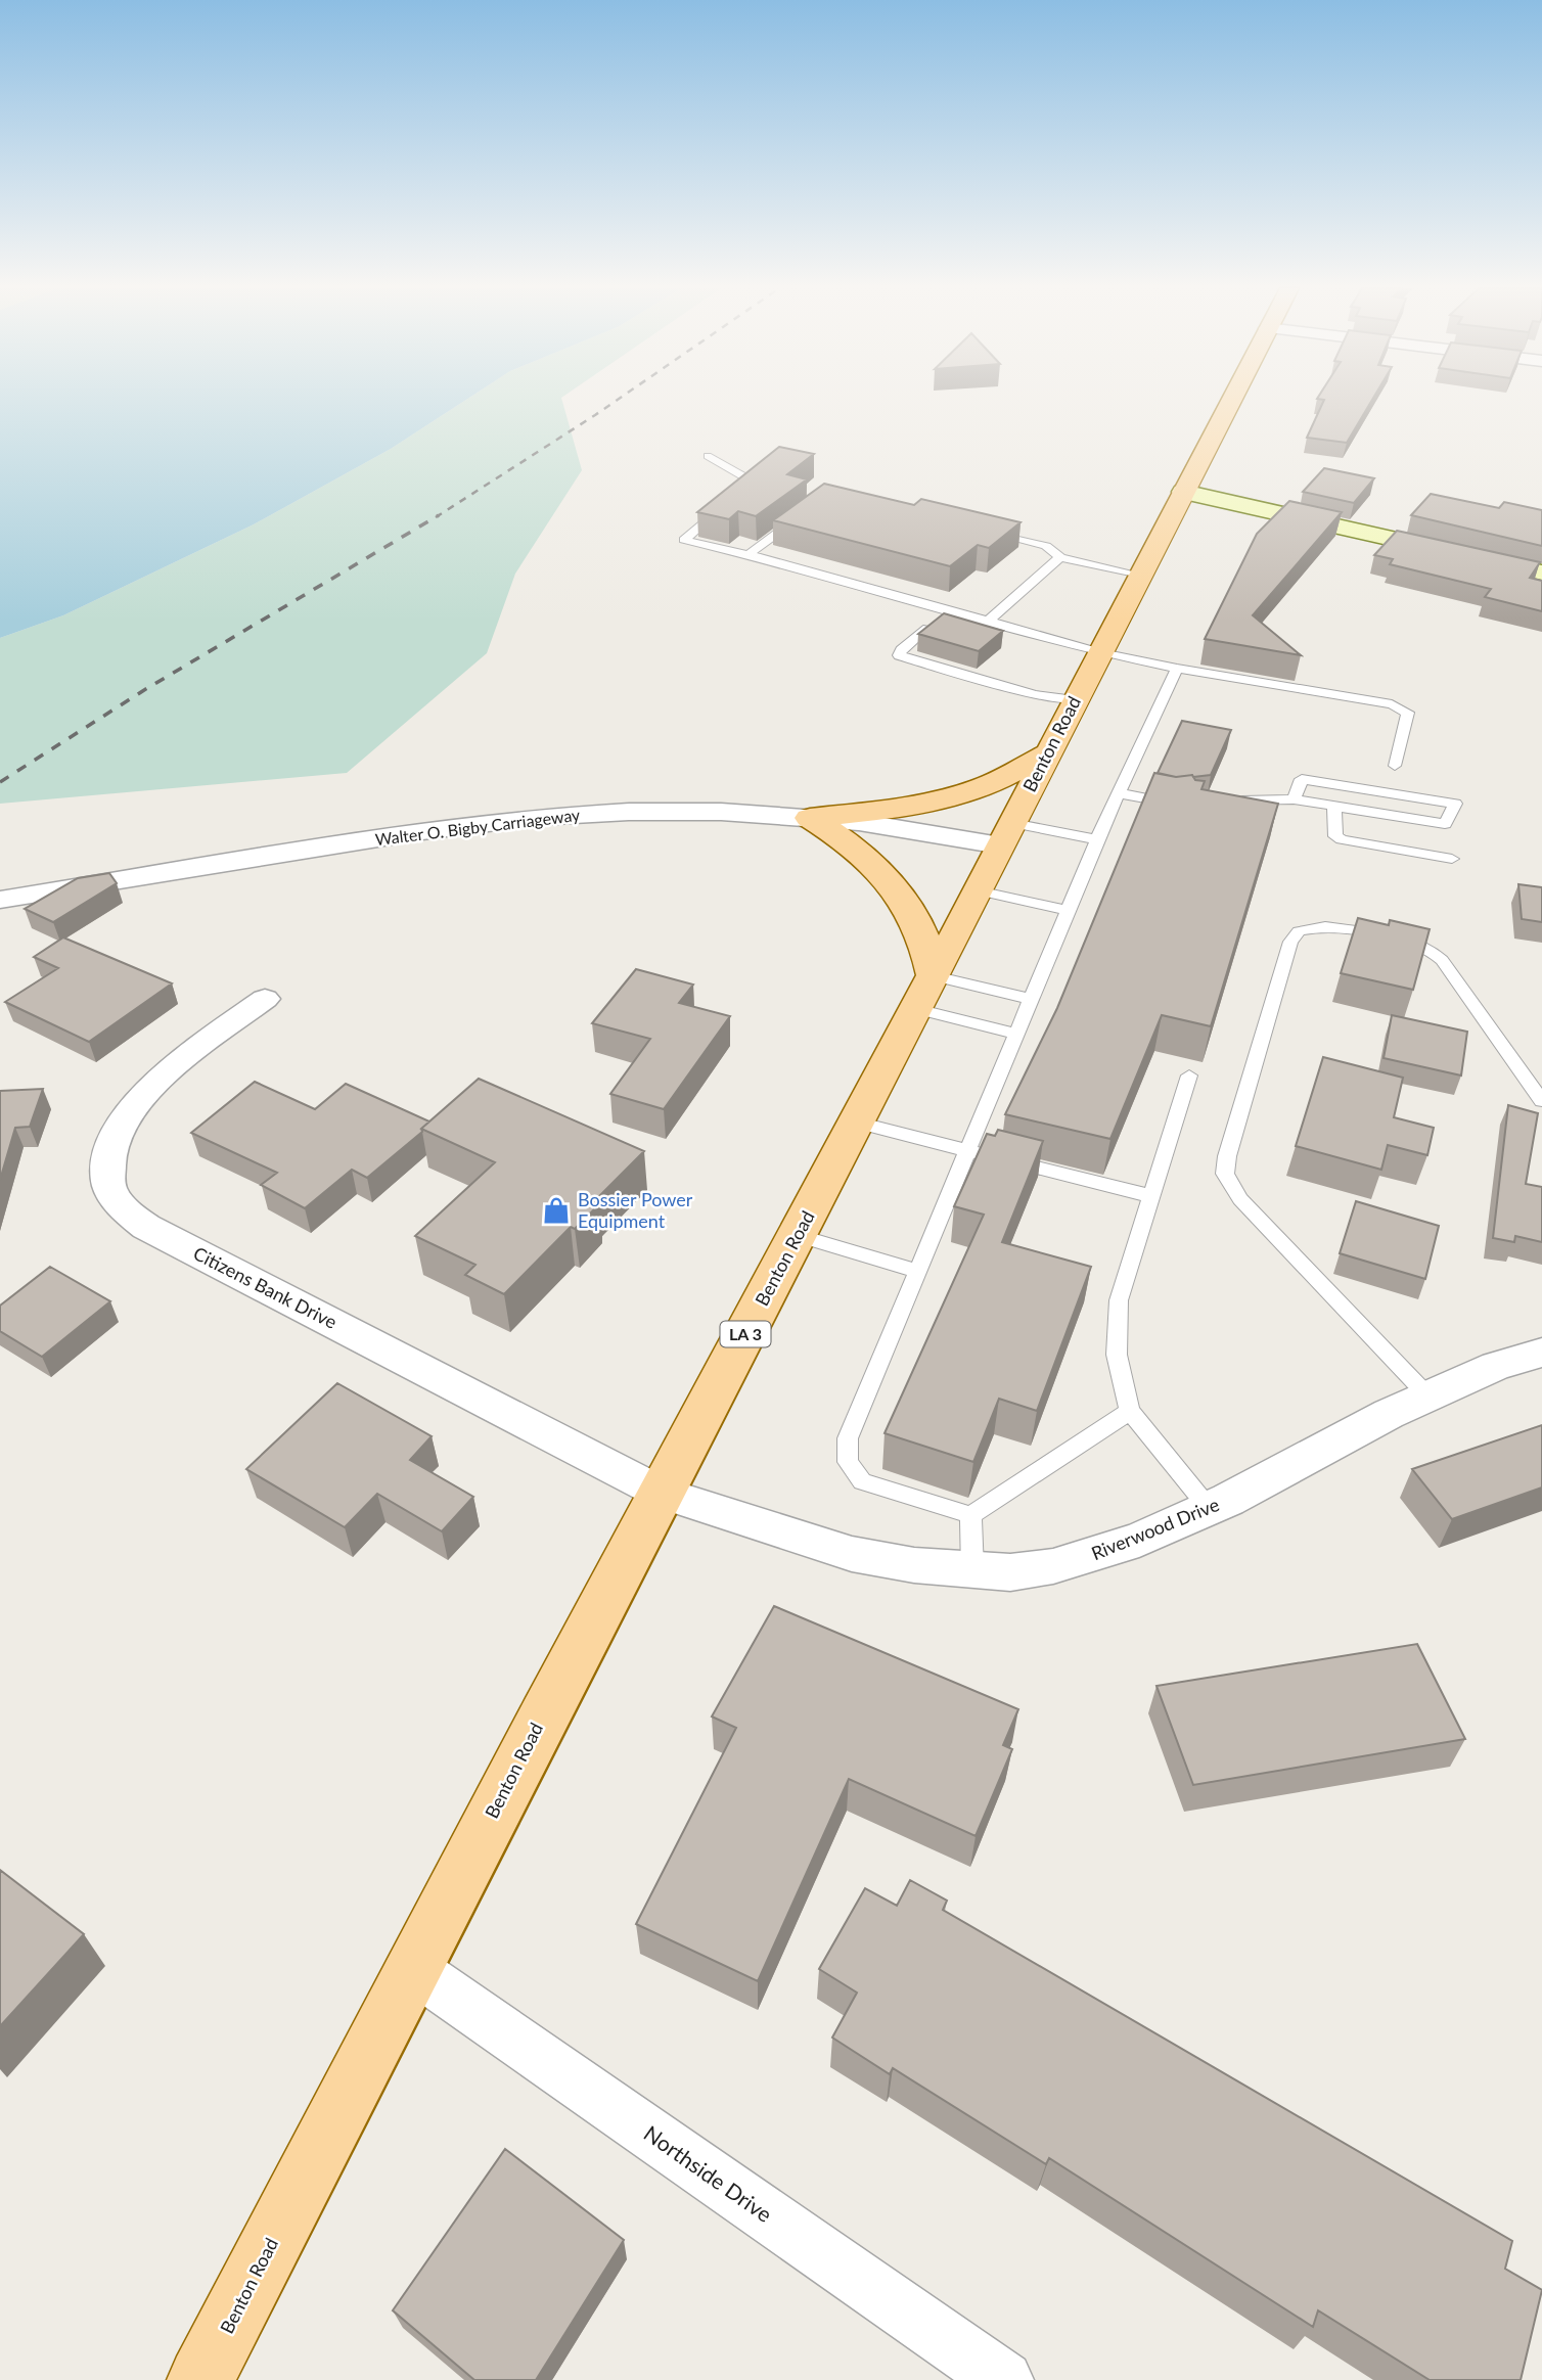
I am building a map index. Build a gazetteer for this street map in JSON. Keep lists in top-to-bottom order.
{
  "streets": {
    "main road": ["Benton Road", "LA 3"],
    "street": [
      "Walter O. Bigby Carriageway",
      "Citizens Bank Drive",
      "Riverwood Drive",
      "Northside Drive"
    ]
  },
  "crossings": [
    ["Benton Road", "Walter O. Bigby Carriageway"],
    ["Benton Road", "Citizens Bank Drive"],
    ["Benton Road", "Riverwood Drive"],
    ["Benton Road", "Northside Drive"],
    ["Citizens Bank Drive", "Riverwood Drive"]
  ],
  "places": {
    "shop": ["Bossier Power Equipment"]
  }
}
